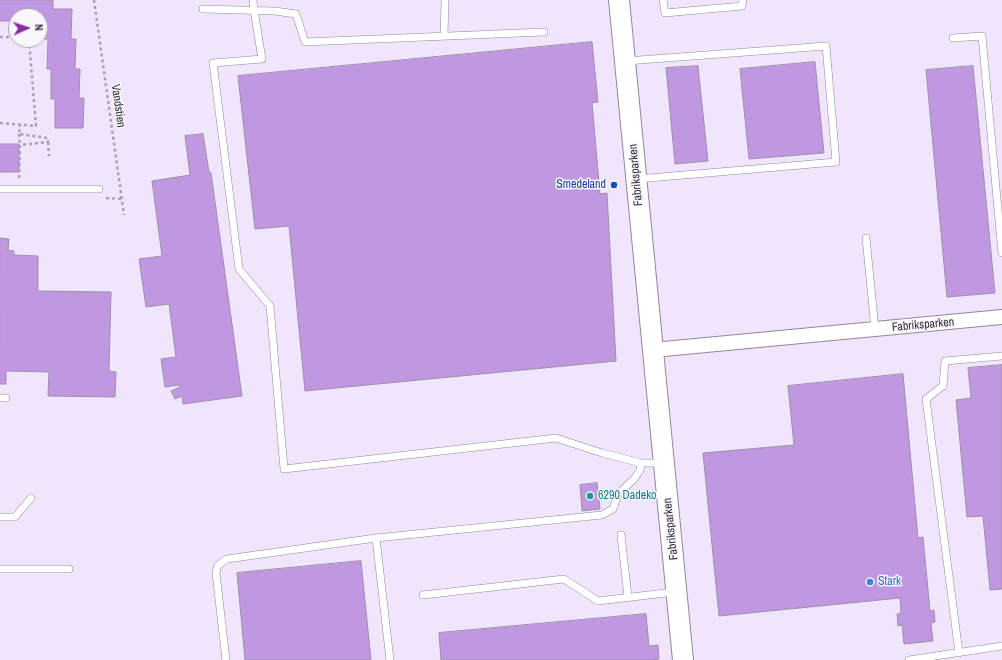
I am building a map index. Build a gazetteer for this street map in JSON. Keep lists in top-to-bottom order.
{
  "streets": {
    "street": ["Fabriksparken"],
    "path": ["Vandstien"]
  },
  "places": ["Smedeland", "6290 Dadeko", "Stark"],
  "north": "right"
}
